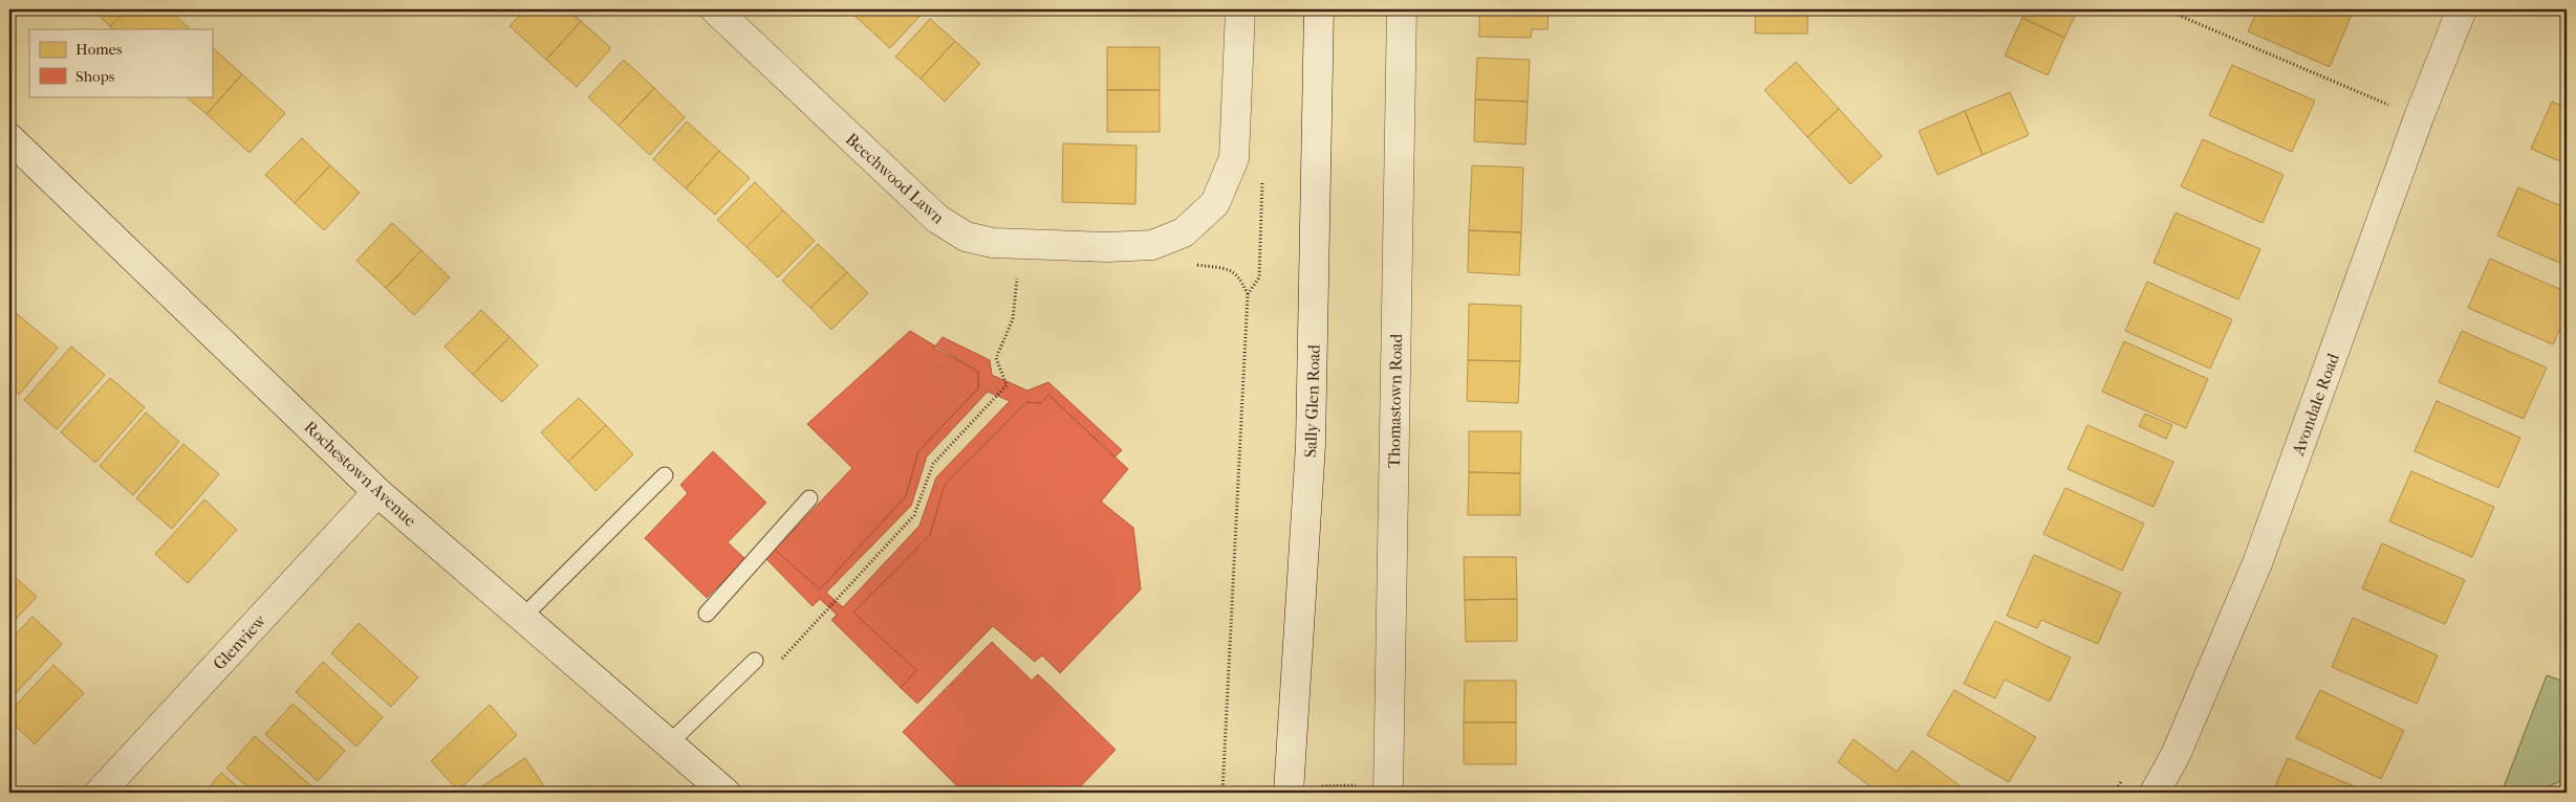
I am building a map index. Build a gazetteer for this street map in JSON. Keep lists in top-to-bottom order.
{
  "streets": {
    "street": [
      "Beechwood Lawn",
      "Sally Glen Road",
      "Thomastown Road",
      "Avondale Road",
      "Rochestown Avenue",
      "Glenview"
    ]
  },
  "crossings": [
    ["Rochestown Avenue", "Glenview"]
  ],
  "legend": ["Homes", "Shops"]
}
